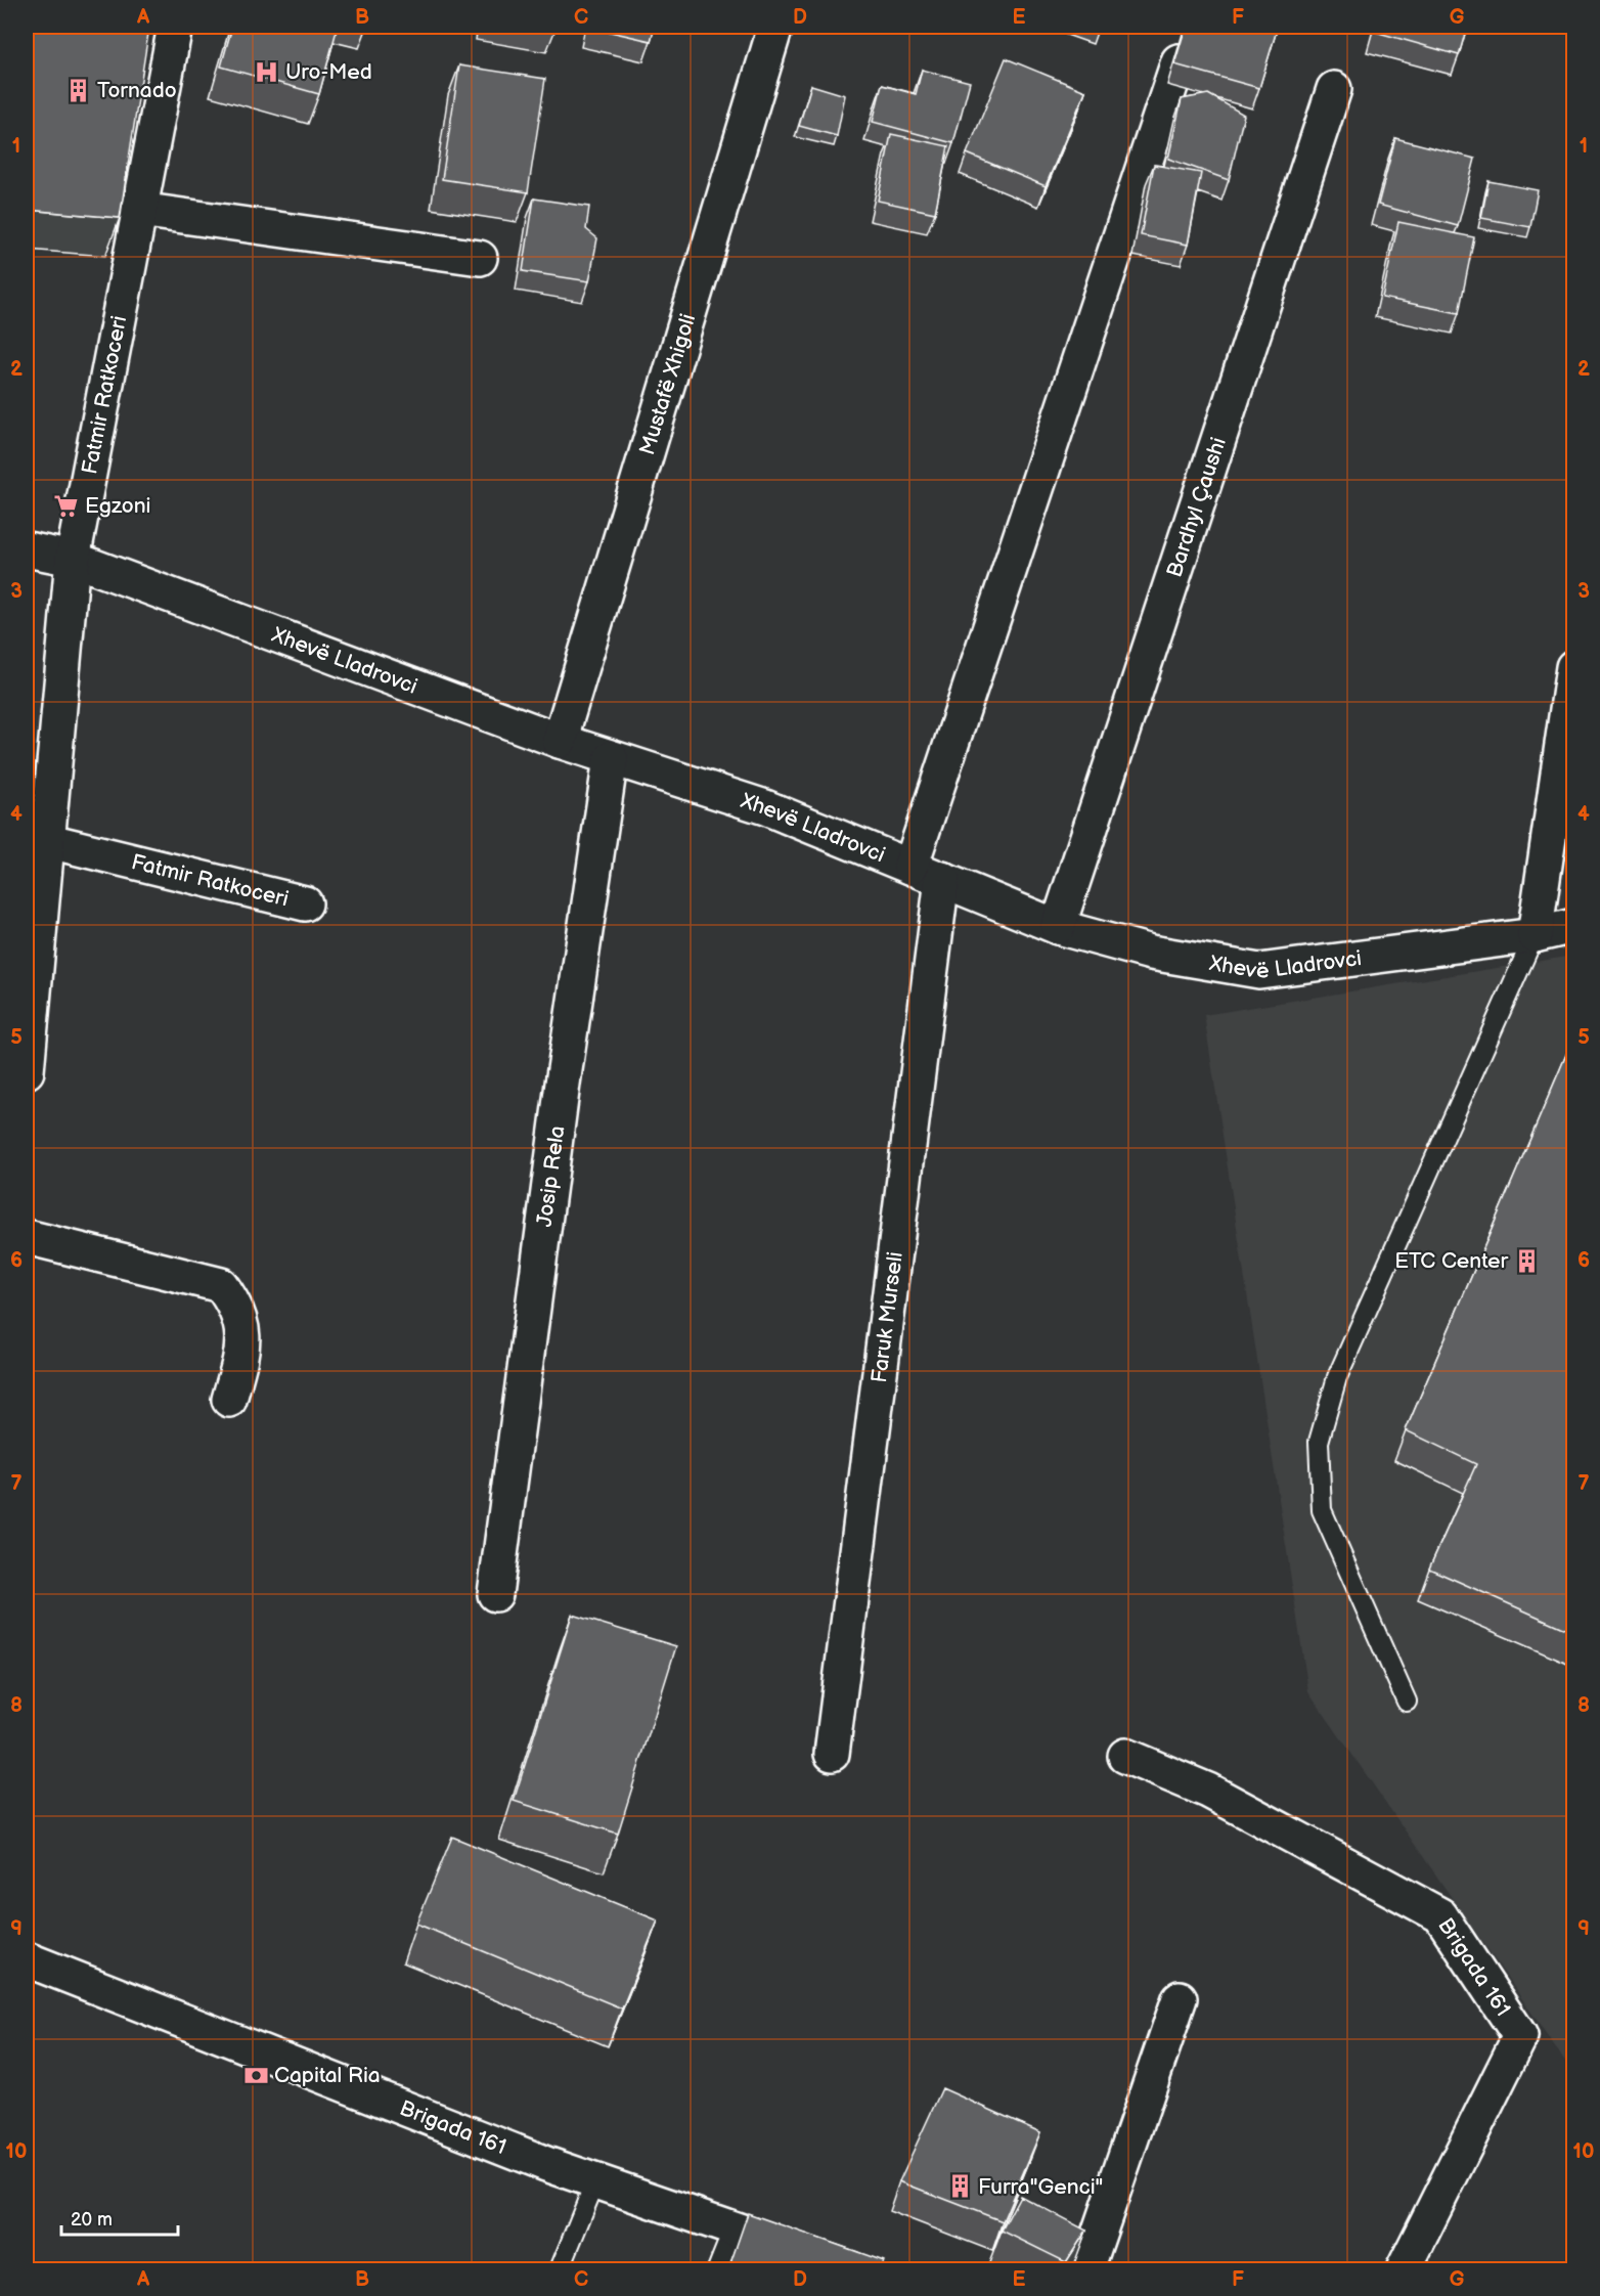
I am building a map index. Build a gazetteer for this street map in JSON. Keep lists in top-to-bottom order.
{
  "streets": {
    "street": [
      "Mustafë Xhigoli",
      "Fatmir Ratkoceri",
      "Bardhyl Çaushi",
      "Xhevë Lladrovci",
      "Josip Rela",
      "Faruk Murseli",
      "Brigada 161"
    ]
  },
  "crossings": [
    ["Mustafë Xhigoli", "Xhevë Lladrovci"],
    ["Fatmir Ratkoceri", "Xhevë Lladrovci"],
    ["Bardhyl Çaushi", "Xhevë Lladrovci"],
    ["Xhevë Lladrovci", "Josip Rela"],
    ["Xhevë Lladrovci", "Faruk Murseli"]
  ],
  "places": {
    "hospital": ["Uro-Med"],
    "building": ["Tornado", "ETC Center", "Furra\"Genci\""],
    "supermarket": ["Egzoni"],
    "bank": ["Capital Ria"]
  },
  "scale_bar": "20 m",
  "grid": {
    "columns": [
      "A",
      "B",
      "C",
      "D",
      "E",
      "F",
      "G"
    ],
    "rows": [
      "1",
      "2",
      "3",
      "4",
      "5",
      "6",
      "7",
      "8",
      "9",
      "10"
    ]
  }
}
